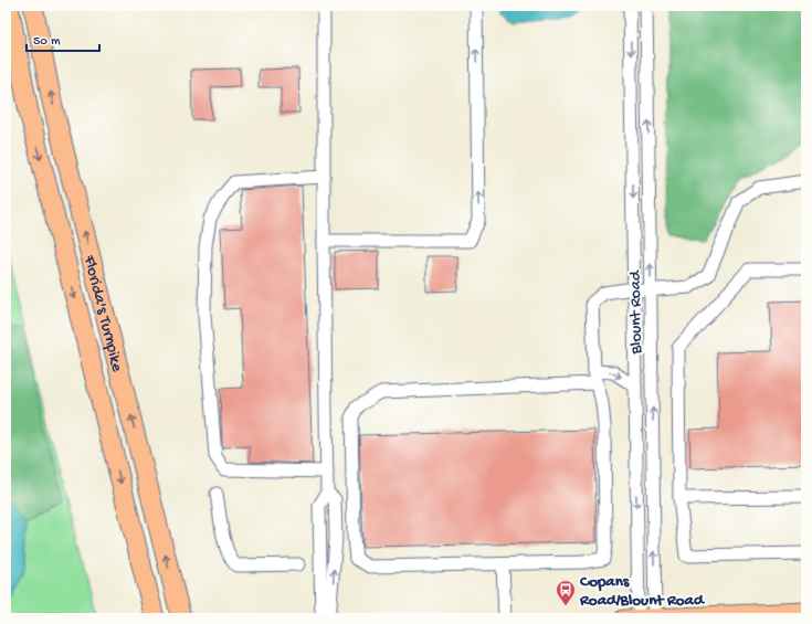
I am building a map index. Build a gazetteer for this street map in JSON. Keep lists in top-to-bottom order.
{
  "streets": {
    "highway": ["Florida's Turnpike"],
    "street": ["Blount Road"]
  },
  "places": {
    "bus stop": ["Copans Road/Blount Road"]
  },
  "scale_bar": "50 m"
}
